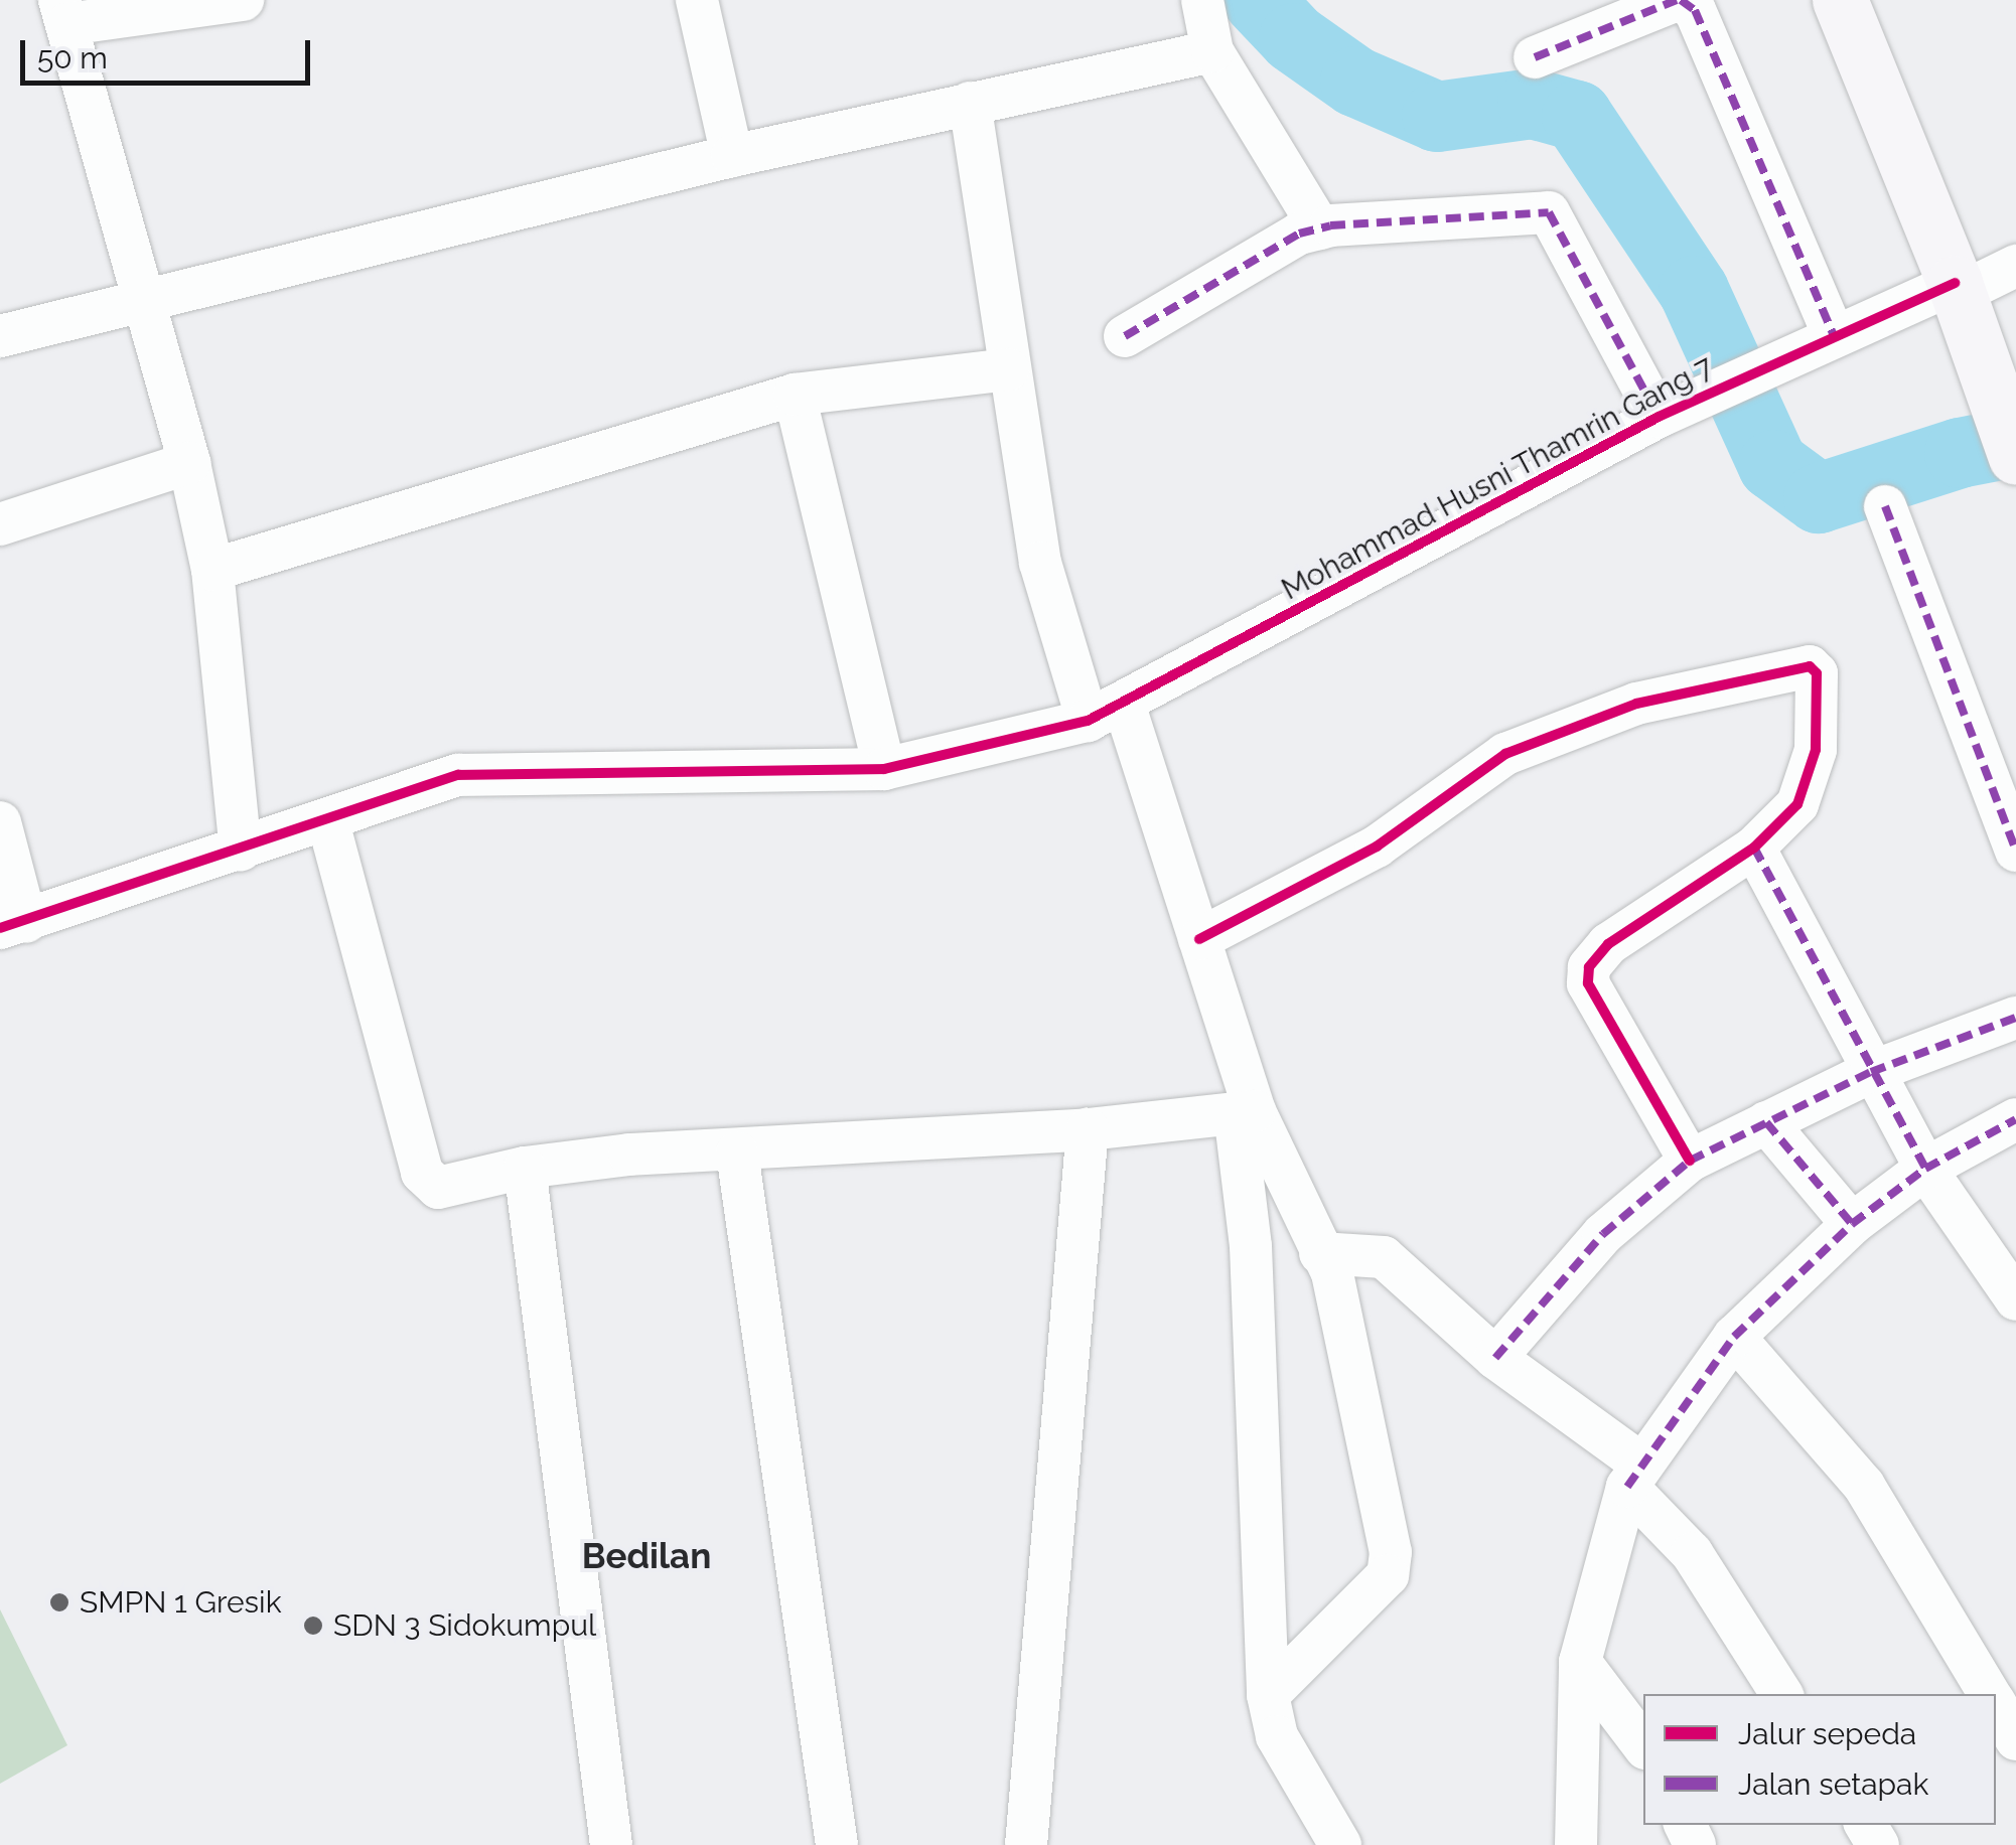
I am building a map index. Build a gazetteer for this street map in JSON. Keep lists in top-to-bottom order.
{
  "streets": {
    "street": ["Mohammad Husni Thamrin Gang 7"]
  },
  "districts": ["Bedilan"],
  "places": ["SMPN 1 Gresik", "SDN 3 Sidokumpul"],
  "legend": ["Jalur sepeda", "Jalan setapak"],
  "scale_bar": "50 m"
}
